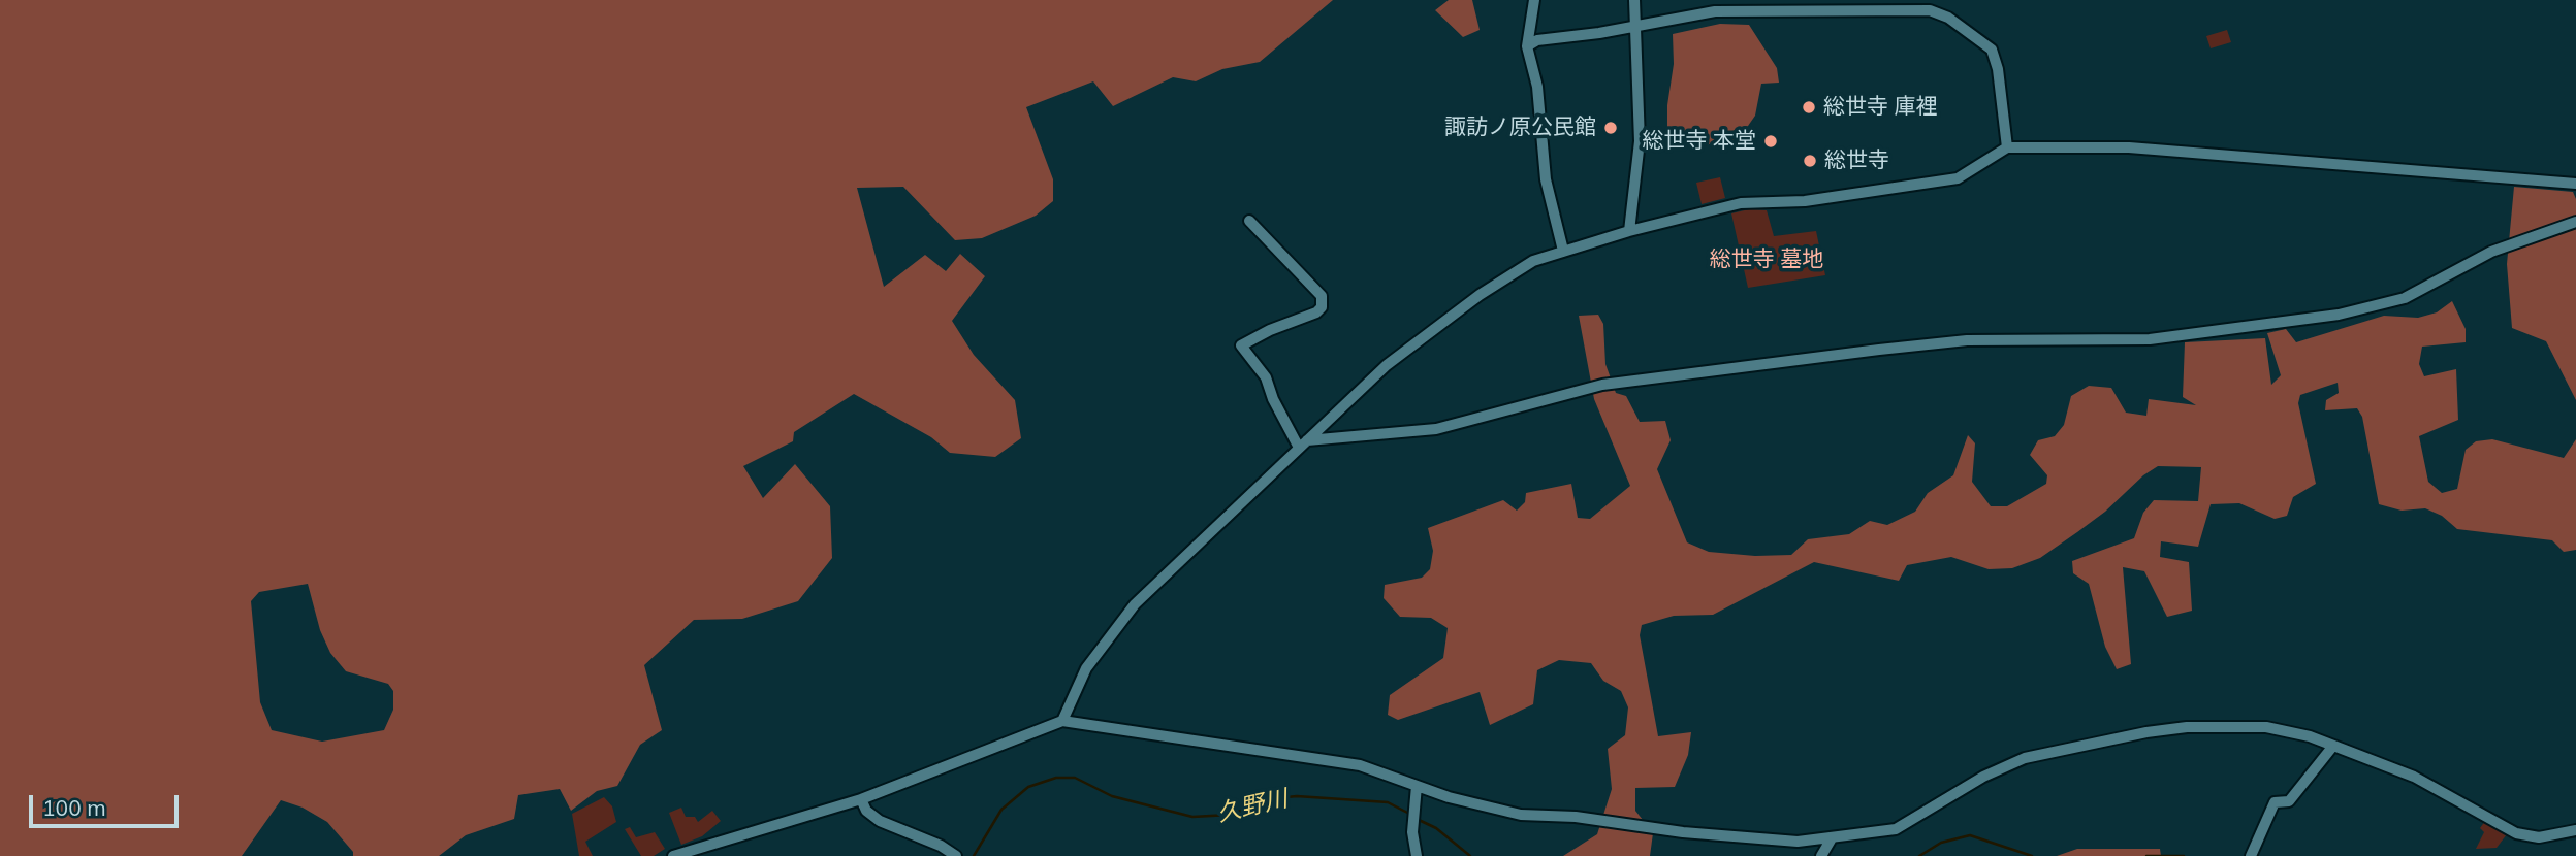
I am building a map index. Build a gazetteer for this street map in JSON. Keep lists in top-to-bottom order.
{
  "water": ["久野川"],
  "parks": ["総世寺 墓地"],
  "places": [
    "総世寺 庫裡",
    "諏訪ノ原公民館",
    "総世寺 本堂",
    "総世寺"
  ],
  "scale_bar": "100 m"
}
